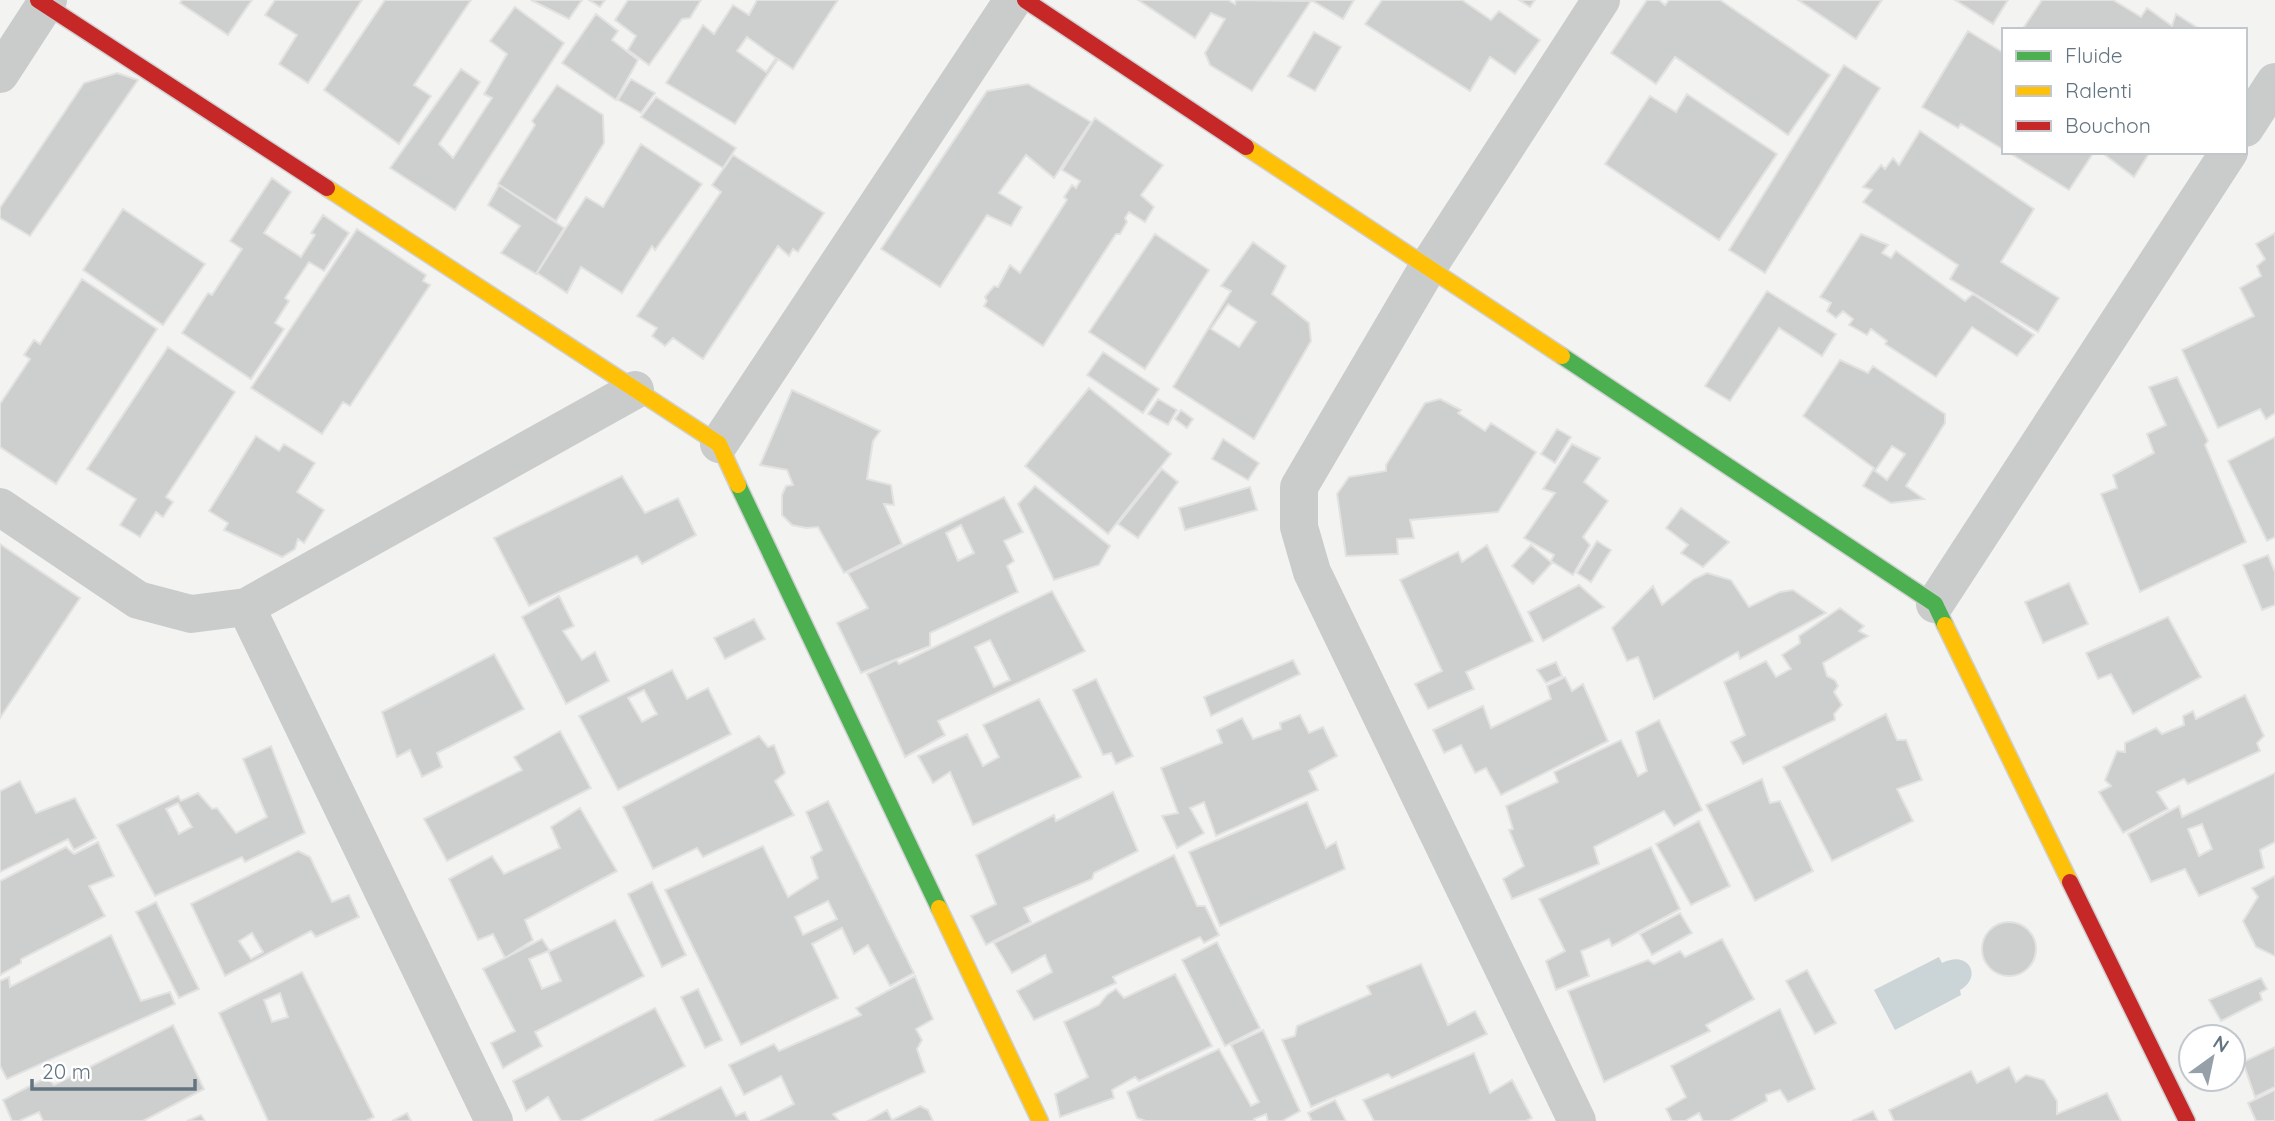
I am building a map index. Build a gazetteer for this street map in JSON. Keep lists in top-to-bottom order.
{
  "legend": ["Fluide", "Ralenti", "Bouchon"],
  "scale_bar": "20 m",
  "north": "top right"
}
